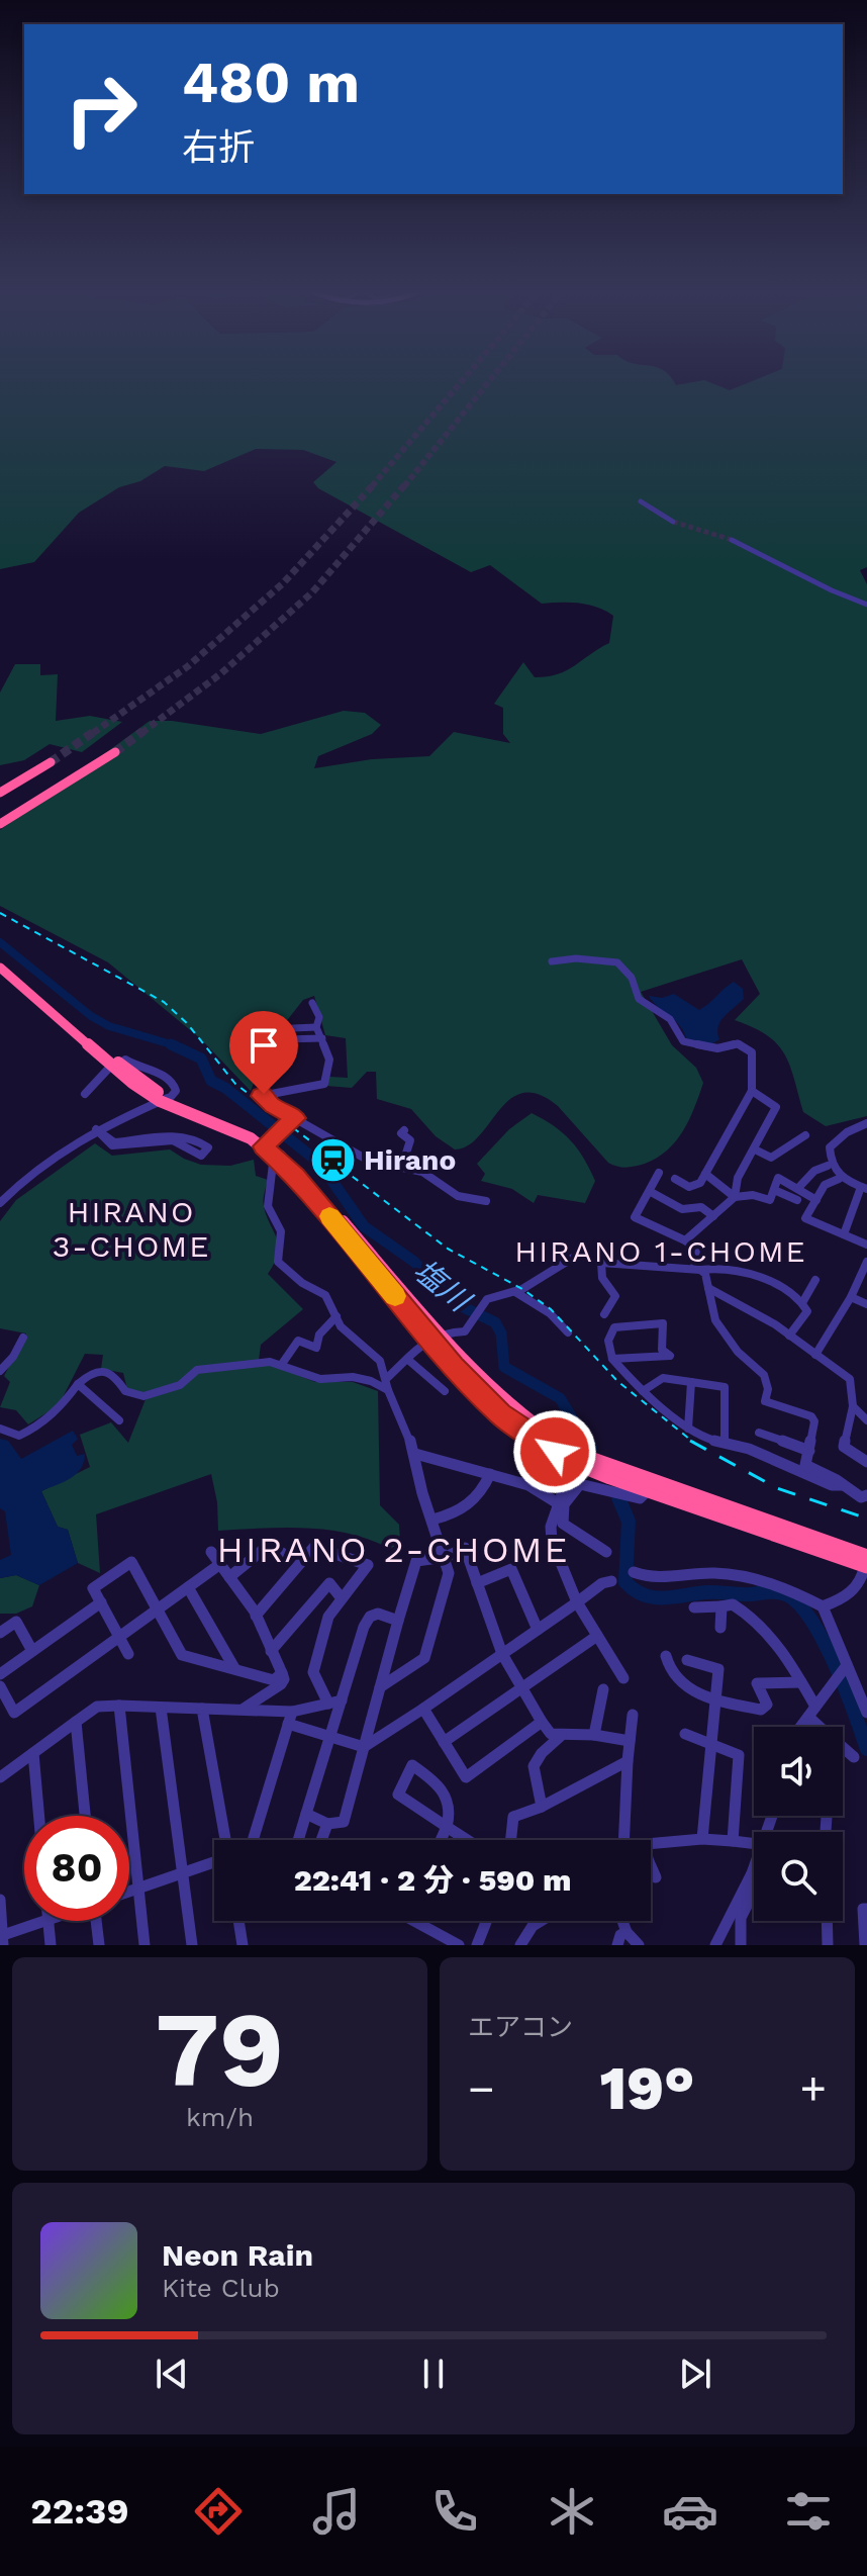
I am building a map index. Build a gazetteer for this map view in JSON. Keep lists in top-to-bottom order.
{
  "districts": ["HIRANO 3-CHOME", "HIRANO 1-CHOME", "HIRANO 2-CHOME"],
  "water": ["塩川"],
  "places": {
    "station": ["Hirano"]
  },
  "page": {
    "turn": ["480 m", "右折"],
    "limit": "80",
    "trip": "22:41 · 2 分 · 590 m",
    "tile": [
      ["79", "km/h"],
      "エアコン"
    ],
    "heat": ["−", "19°", "+"],
    "song": ["Neon Rain", "Kite Club"],
    "tabs": "22:39"
  }
}
